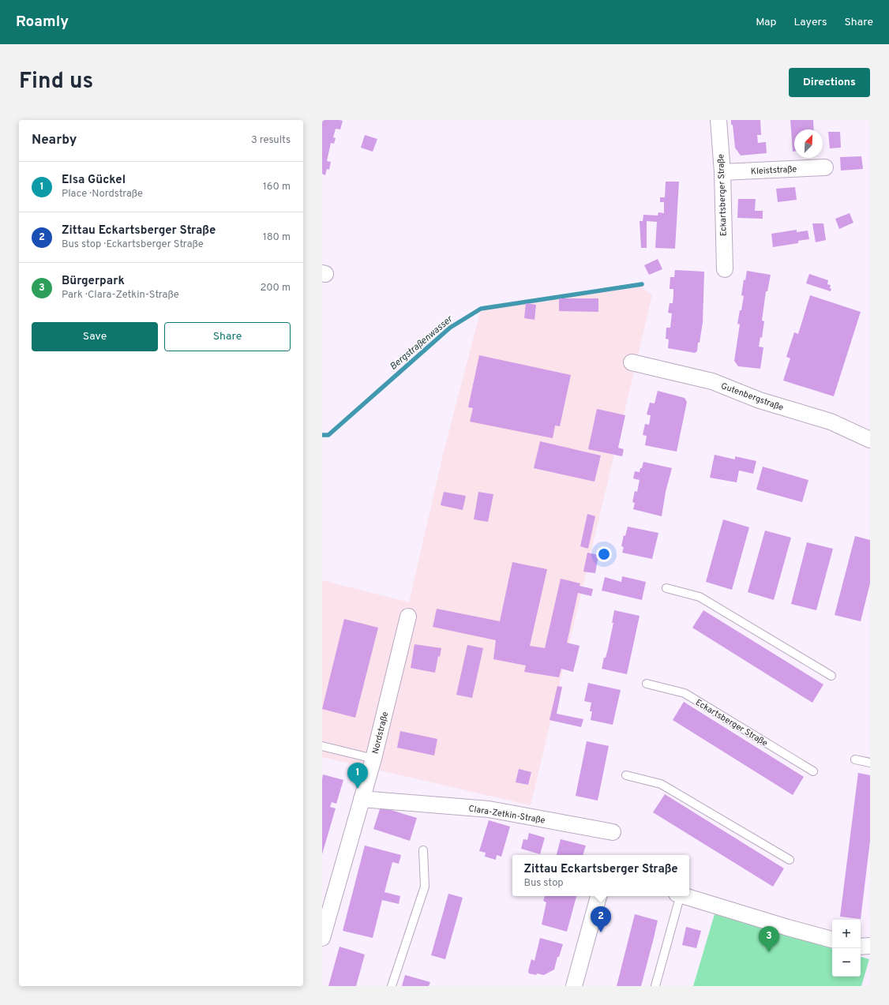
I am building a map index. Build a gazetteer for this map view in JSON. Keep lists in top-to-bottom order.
{
  "streets": {
    "street": [
      "Kleiststraße",
      "Eckartsberger Straße",
      "Gutenbergstraße",
      "Nordstraße",
      "Clara-Zetkin-Straße"
    ]
  },
  "crossings": [
    ["Kleiststraße", "Eckartsberger Straße"],
    ["Nordstraße", "Clara-Zetkin-Straße"]
  ],
  "water": ["Bergstraßenwasser"],
  "north": "top right",
  "page": {
    "header": "Roamly",
    "nav": ["Map", "Layers", "Share"],
    "title": "Find us",
    "buttons": [
      "Directions",
      ["Save", "Share"]
    ],
    "heading": ["Nearby", "3 results"],
    "list": [
      {
        "mark": "1",
        "name": "Elsa Gückel",
        "note": "Place · Nordstraße",
        "value": "160 m"
      },
      {
        "mark": "2",
        "name": "Zittau Eckartsberger Straße",
        "note": "Bus stop · Eckartsberger Straße",
        "value": "180 m"
      },
      {
        "mark": "3",
        "name": "Bürgerpark",
        "note": "Park · Clara-Zetkin-Straße",
        "value": "200 m"
      }
    ],
    "pins": ["1", "2", "3"],
    "popup": ["Zittau Eckartsberger Straße", "Bus stop"],
    "map_buttons": ["+", "−"]
  }
}
